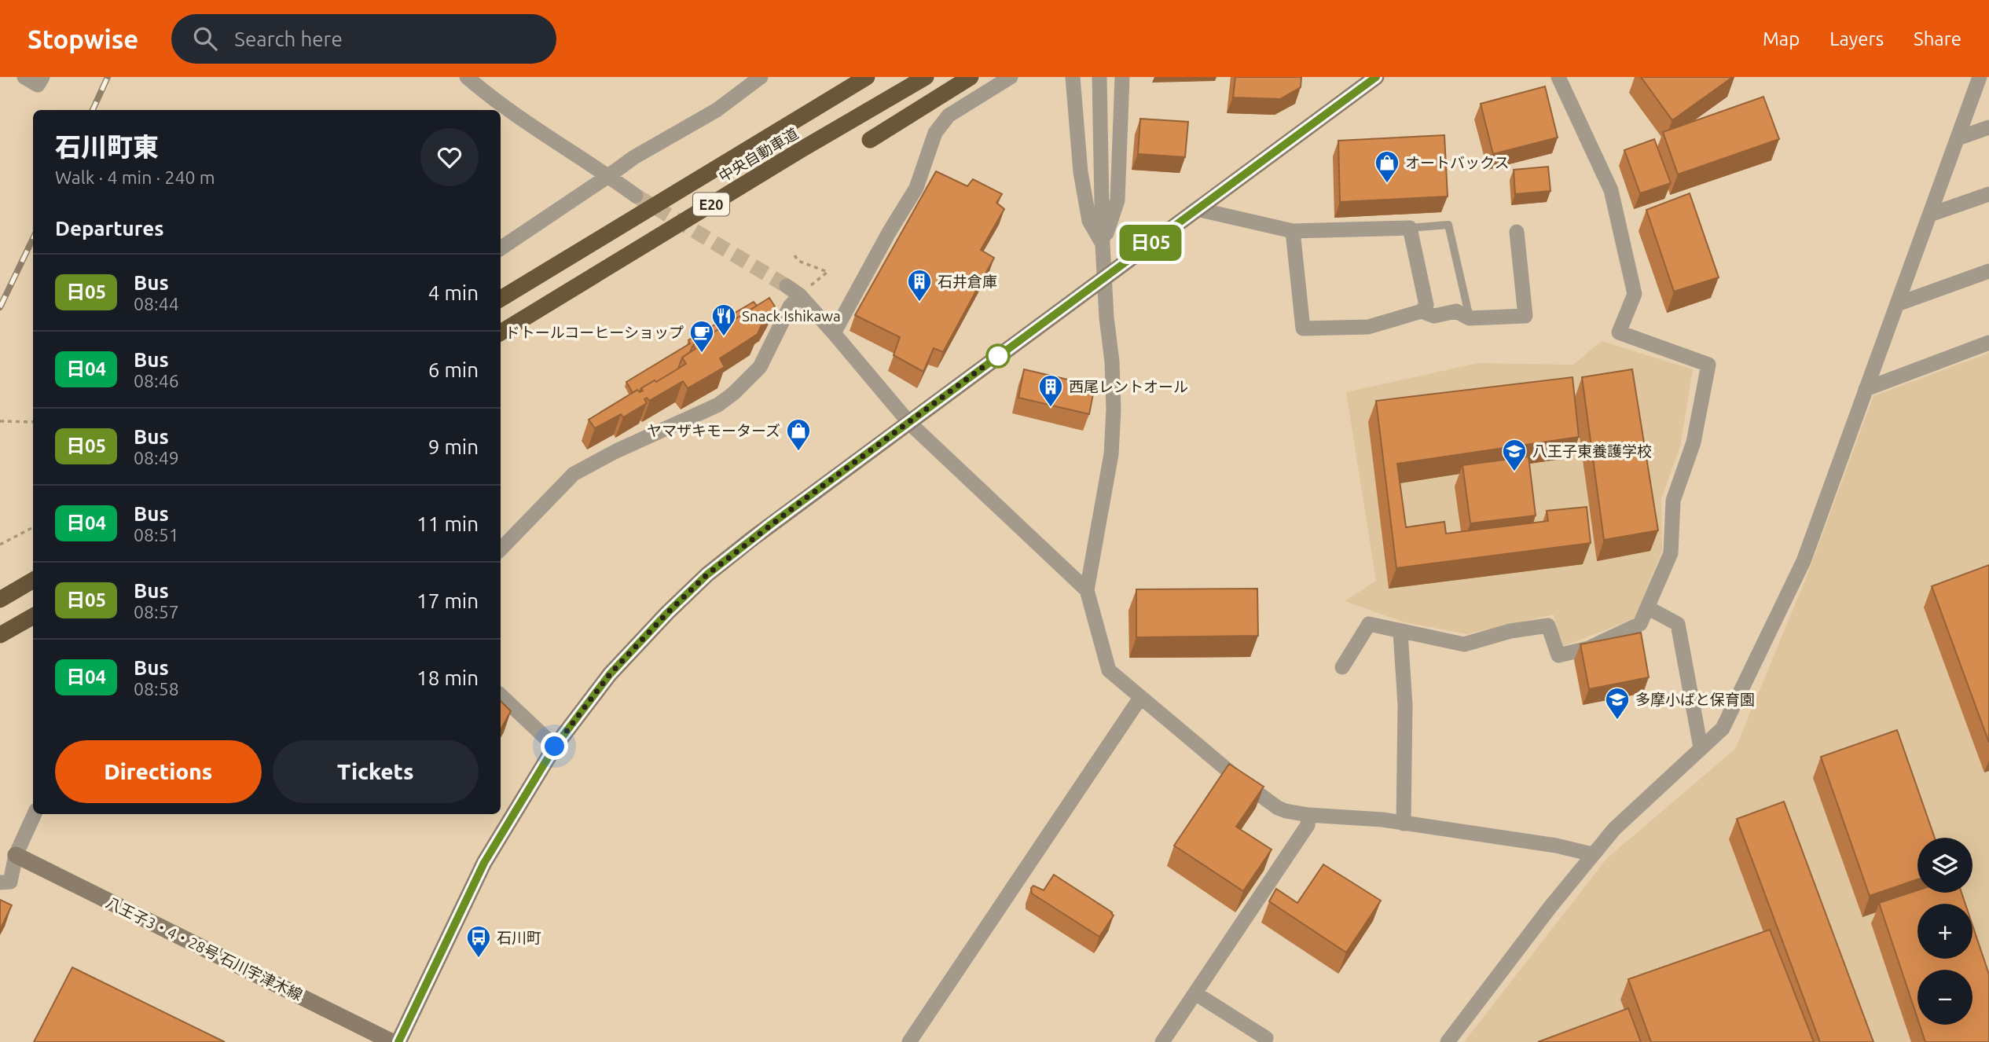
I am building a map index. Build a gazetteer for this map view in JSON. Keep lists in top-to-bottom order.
{
  "streets": {
    "highway": ["中央自動車道", "E20"],
    "street": ["八王子3・4・28号 石川宇津木線"]
  },
  "places": {
    "shop": ["オートバックス", "ヤマザキモーターズ"],
    "building": ["石井倉庫", "西尾レントオール"],
    "restaurant": ["Snack Ishikawa"],
    "cafe": ["ドトールコーヒーショップ"],
    "school or university": ["八王子東養護学校", "多摩小ばと保育園"],
    "bus stop": ["石川町"]
  },
  "lines": ["bus line 日05"],
  "page": {
    "header": "Stopwise",
    "search": "Search here",
    "nav": ["Map", "Layers", "Share"],
    "on_map": "日05",
    "heading": [
      ["石川町東", "Walk · 4 min · 240 m"],
      "Departures"
    ],
    "list": [
      {
        "mark": "日05",
        "name": "Bus",
        "note": "08:44",
        "value": "4 min"
      },
      {
        "mark": "日04",
        "name": "Bus",
        "note": "08:46",
        "value": "6 min"
      },
      {
        "mark": "日05",
        "name": "Bus",
        "note": "08:49",
        "value": "9 min"
      },
      {
        "mark": "日04",
        "name": "Bus",
        "note": "08:51",
        "value": "11 min"
      },
      {
        "mark": "日05",
        "name": "Bus",
        "note": "08:57",
        "value": "17 min"
      },
      {
        "mark": "日04",
        "name": "Bus",
        "note": "08:58",
        "value": "18 min"
      }
    ],
    "buttons": ["Directions", "Tickets"],
    "map_buttons": ["+", "−"]
  }
}
